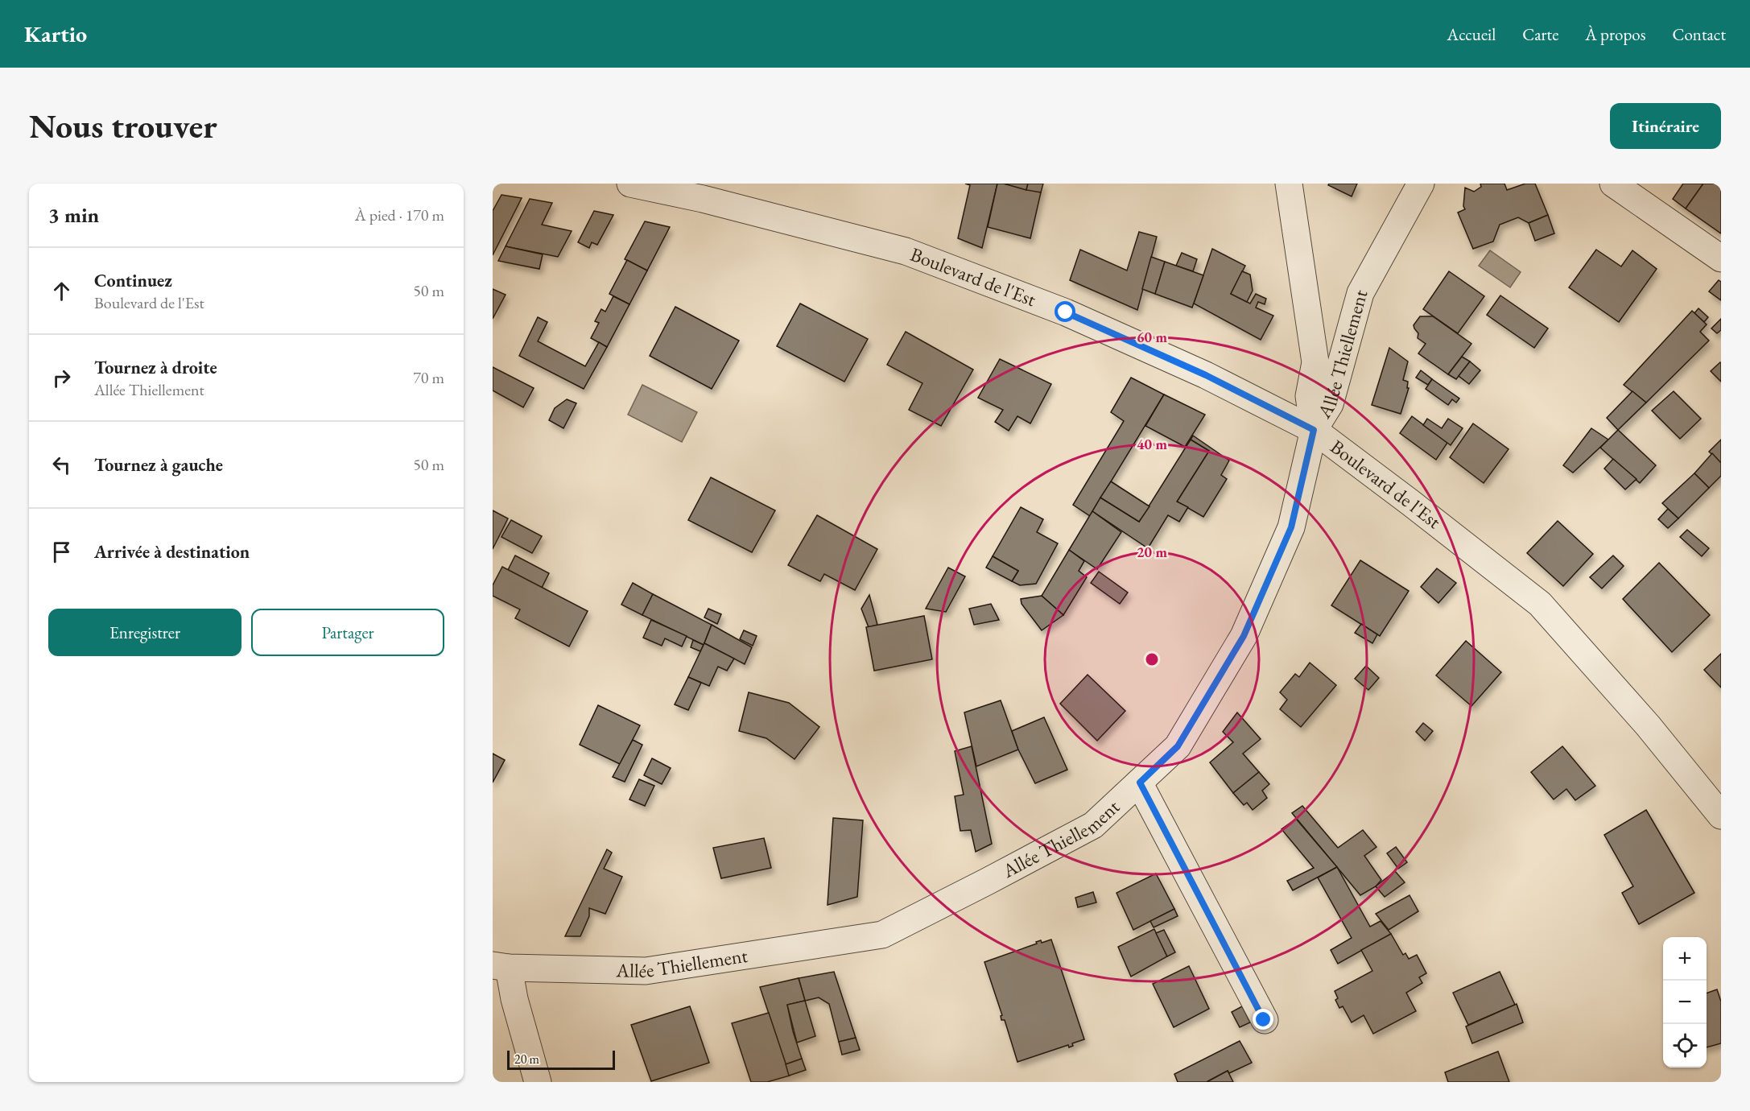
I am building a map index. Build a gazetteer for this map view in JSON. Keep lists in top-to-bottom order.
{
  "streets": {
    "street": ["Boulevard de l'Est", "Allée Thiellement"]
  },
  "crossings": [
    ["Boulevard de l'Est", "Allée Thiellement"]
  ],
  "scale_bar": "20 m",
  "page": {
    "header": "Kartio",
    "nav": [
      "Accueil",
      "Carte",
      "À propos",
      "Contact"
    ],
    "buttons": [
      "Itinéraire",
      ["Enregistrer", "Partager"]
    ],
    "title": "Nous trouver",
    "heading": ["3 min", "À pied · 170 m"],
    "list": [
      ["Continuez", "Boulevard de l'Est", "50 m"],
      ["Tournez à droite", "Allée Thiellement", "70 m"],
      ["Tournez à gauche", "50 m"],
      "Arrivée à destination"
    ],
    "map_buttons": ["+", "−"],
    "scale": "20 m"
  },
  "rings": ["60 m", "40 m", "20 m"]
}
